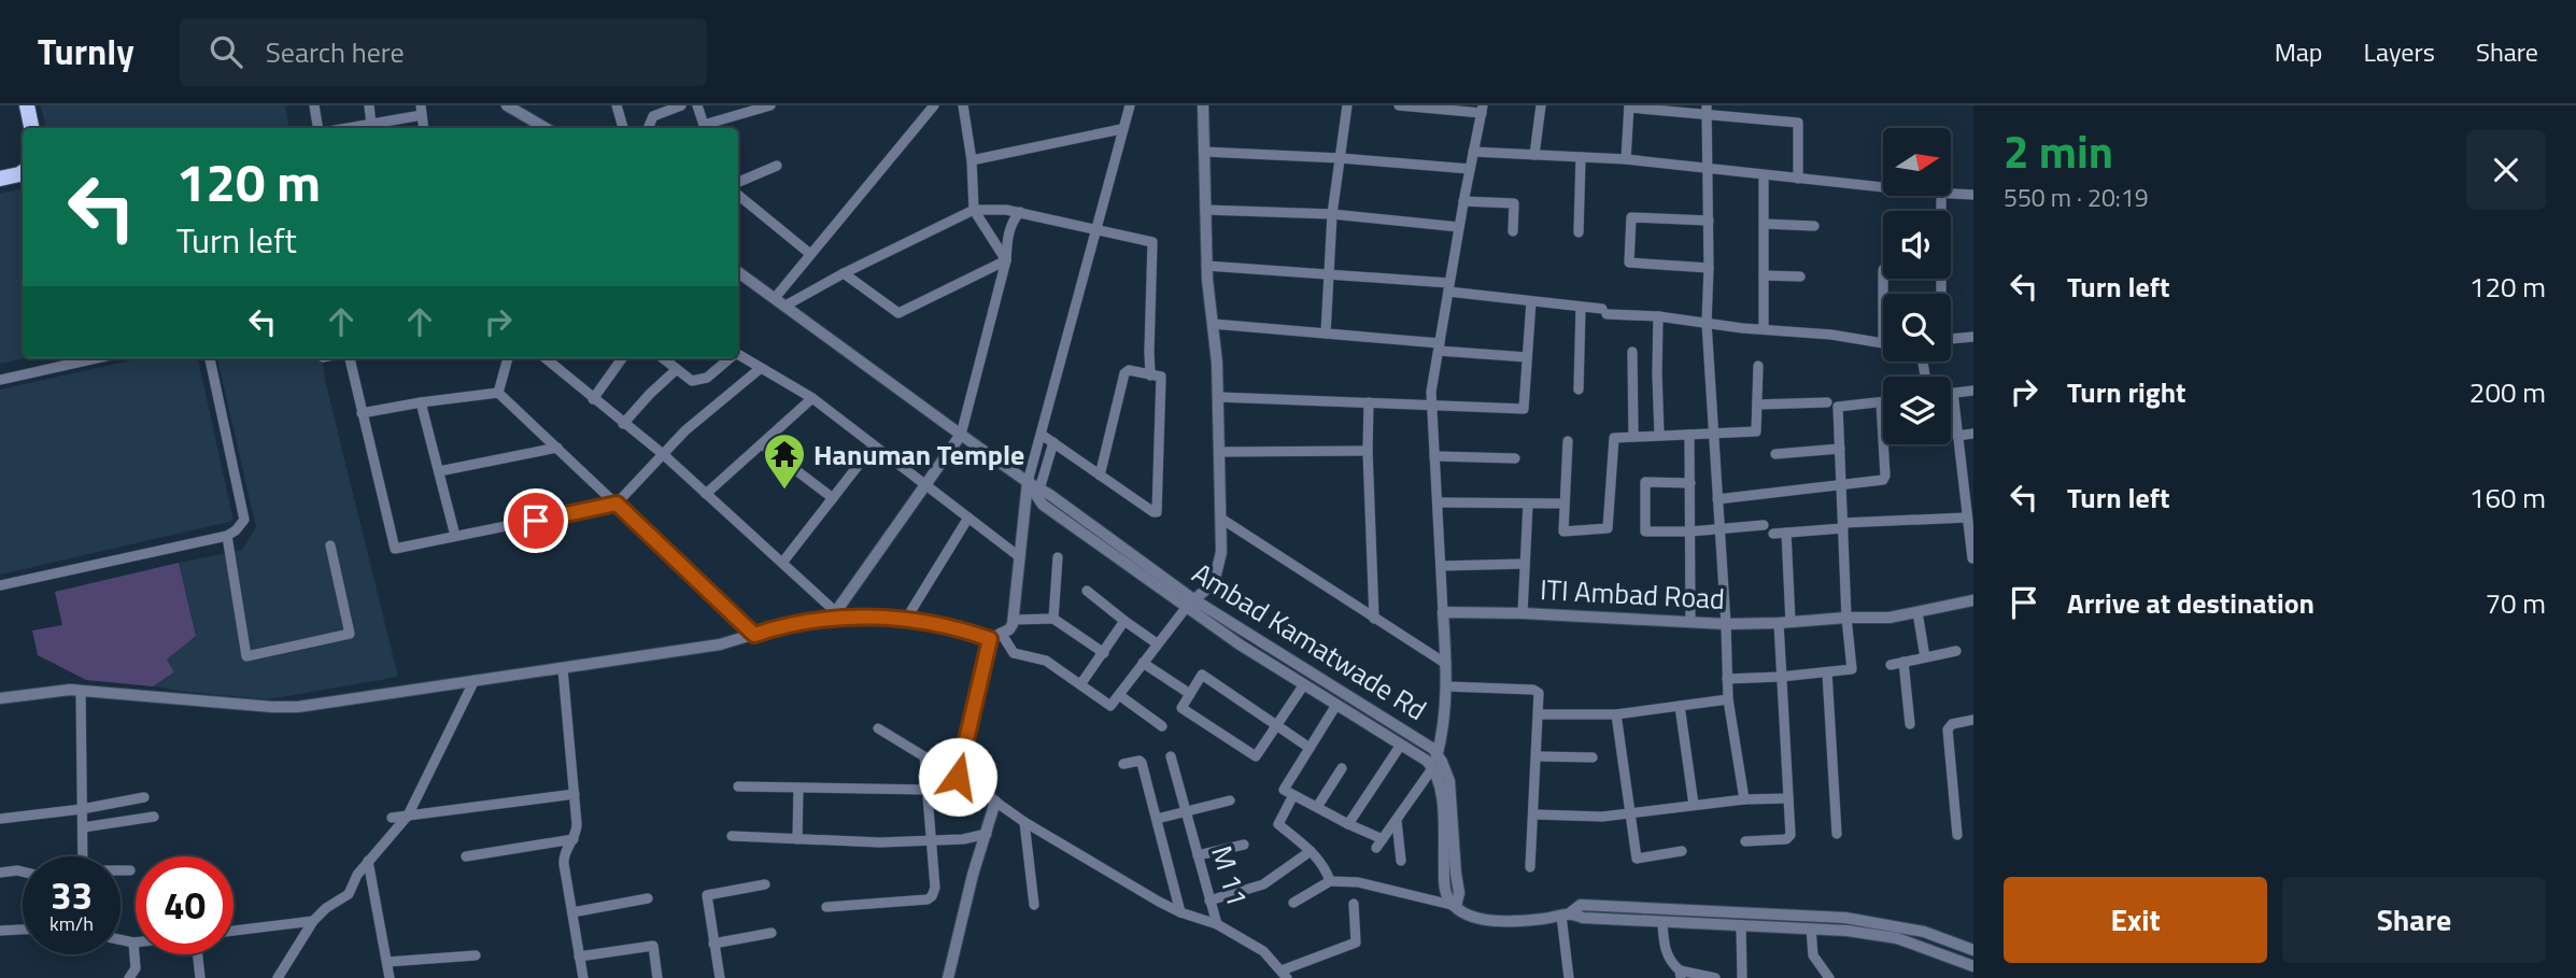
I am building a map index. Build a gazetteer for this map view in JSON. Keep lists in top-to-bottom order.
{
  "streets": {
    "street": ["ITI Ambad Road", "Ambad Kamatwade Rd", "M 11"]
  },
  "places": {
    "temple": ["Hanuman Temple"]
  },
  "north": "right",
  "page": {
    "header": "Turnly",
    "search": "Search here",
    "nav": ["Map", "Layers", "Share"],
    "heading": ["2 min", "550 m · 20:19"],
    "turn": ["120 m", "Turn left"],
    "list": [
      {
        "name": "Turn left",
        "value": "120 m"
      },
      {
        "name": "Turn right",
        "value": "200 m"
      },
      {
        "name": "Turn left",
        "value": "160 m"
      },
      {
        "name": "Arrive at destination",
        "value": "70 m"
      }
    ],
    "speed": "33 km/h",
    "limit": "40",
    "buttons": ["Exit", "Share"]
  }
}
